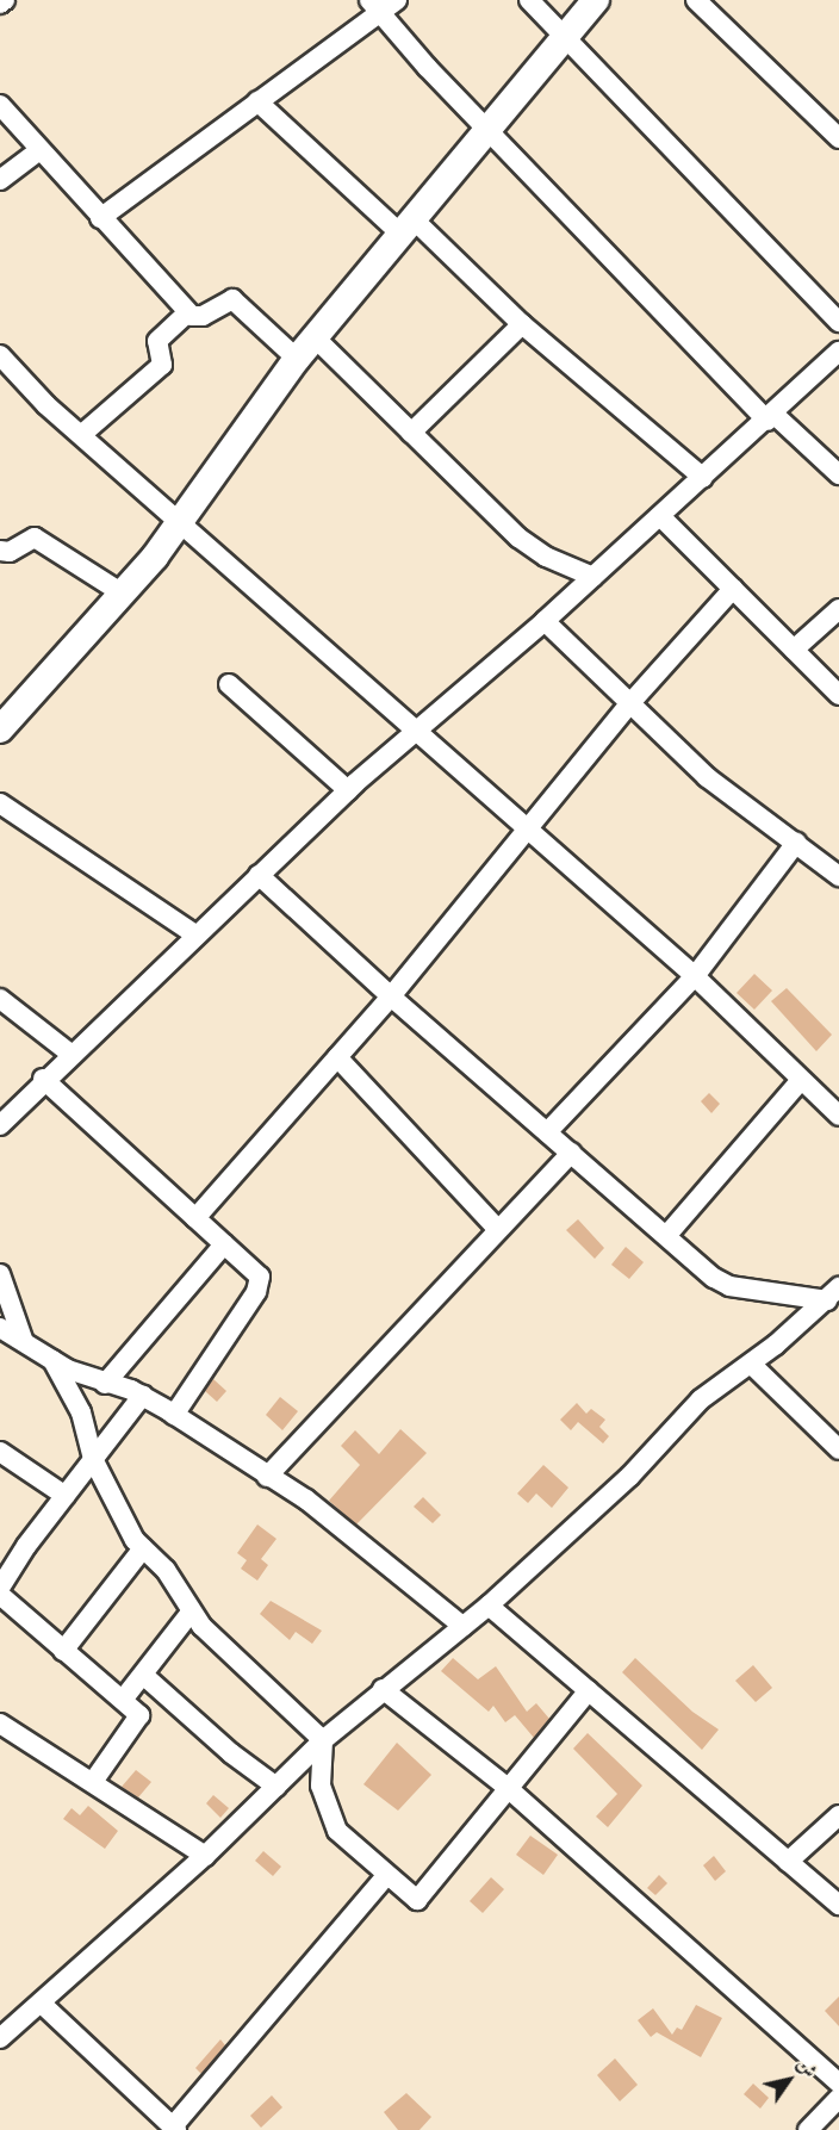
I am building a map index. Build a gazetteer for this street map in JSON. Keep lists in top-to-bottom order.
{
  "north": "top right"
}
